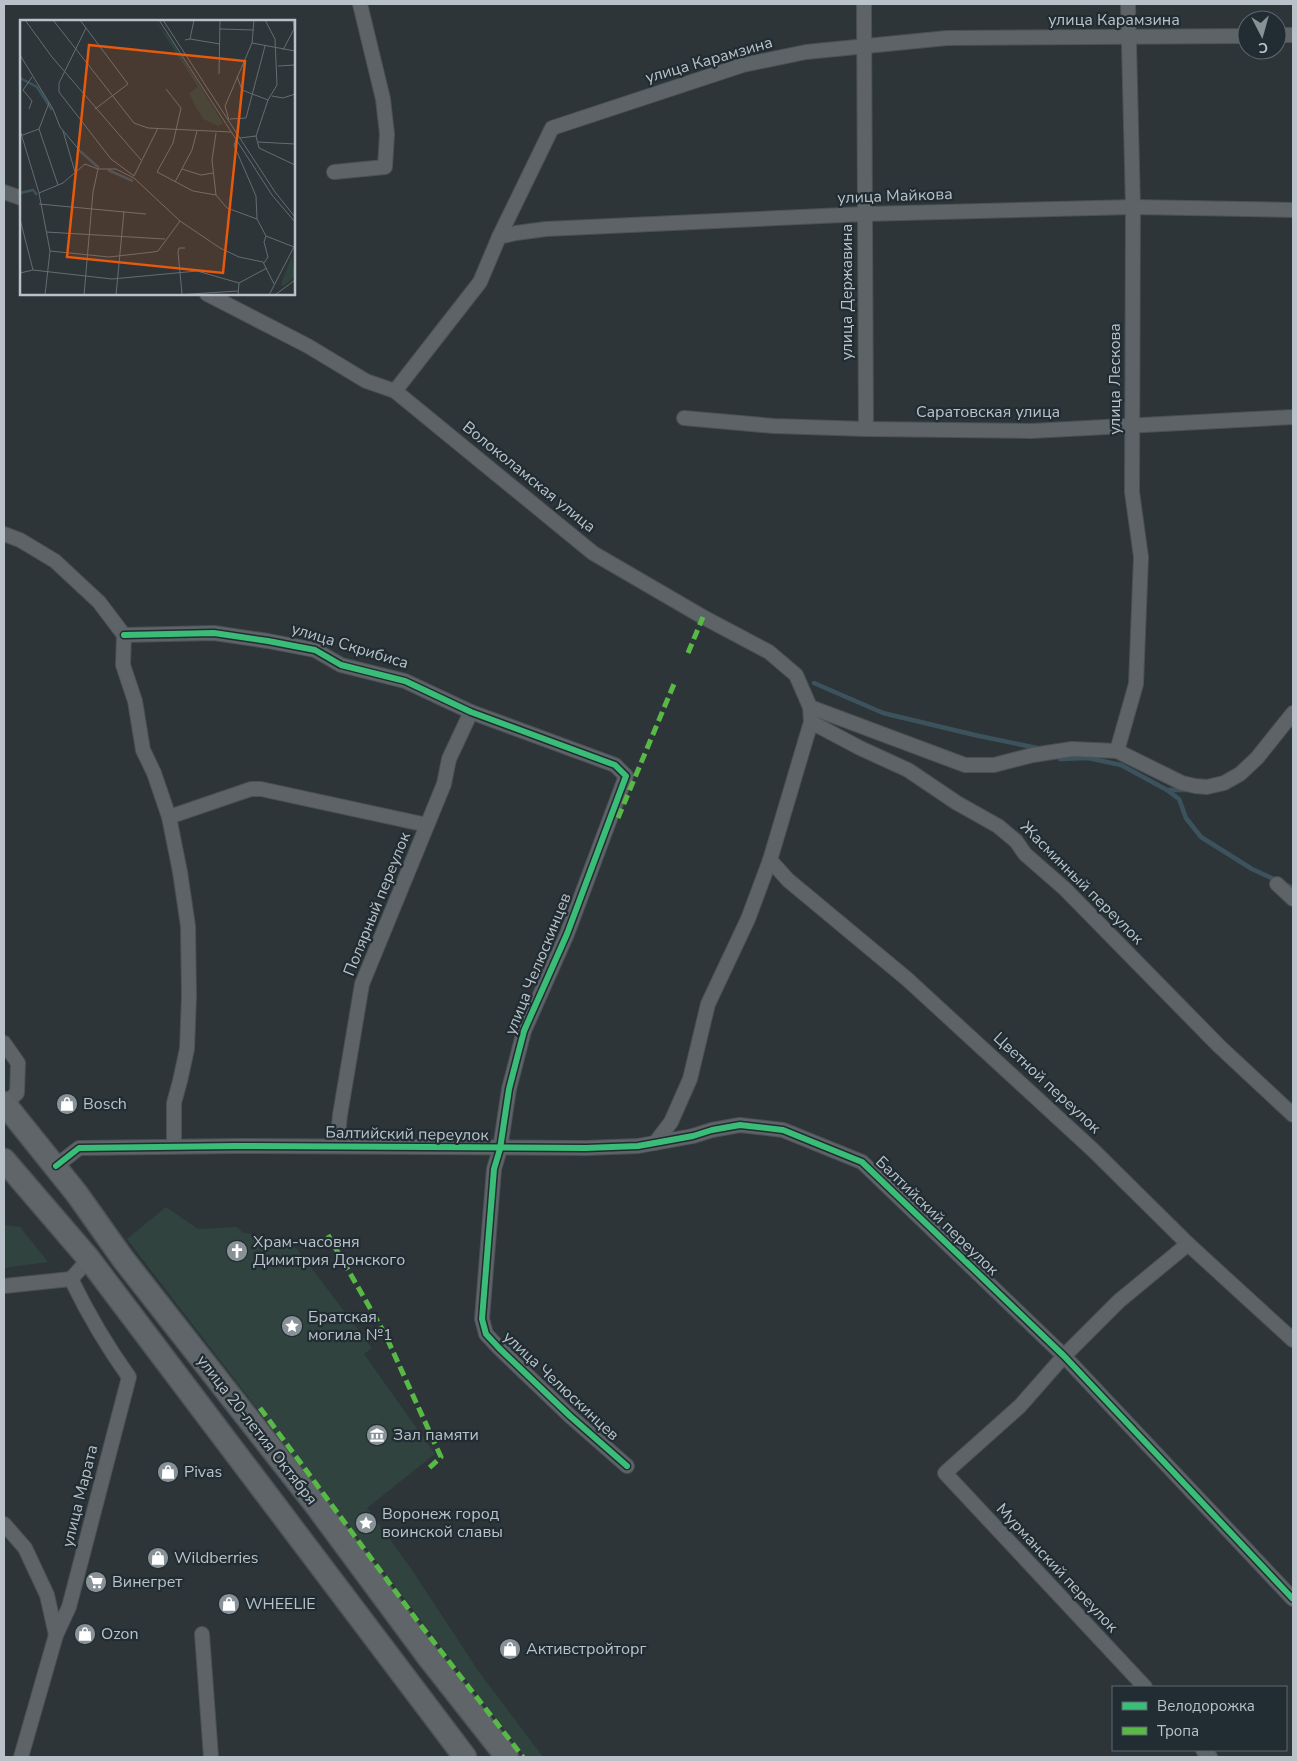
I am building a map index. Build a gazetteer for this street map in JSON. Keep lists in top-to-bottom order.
{
  "streets": {
    "main road": ["улица 20-летия Октября"],
    "street": [
      "улица Карамзина",
      "улица Майкова",
      "улица Державина",
      "улица Лескова",
      "Саратовская улица",
      "Волоколамская улица",
      "улица Скрибиса",
      "Жасминный переулок",
      "Полярный переулок",
      "улица Челюскинцев",
      "Цветной переулок",
      "Балтийский переулок",
      "улица Марата",
      "Мурманский переулок"
    ]
  },
  "crossings": [
    ["улица Карамзина", "улица Майкова"],
    ["улица Карамзина", "улица Державина"],
    ["улица Карамзина", "улица Лескова"],
    ["улица Карамзина", "Волоколамская улица"],
    ["улица Майкова", "улица Державина"],
    ["улица Майкова", "улица Лескова"],
    ["улица Державина", "Саратовская улица"],
    ["улица Лескова", "Саратовская улица"],
    ["Волоколамская улица", "Жасминный переулок"],
    ["улица Скрибиса", "Полярный переулок"],
    ["улица Скрибиса", "улица Челюскинцев"],
    ["Полярный переулок", "Балтийский переулок"],
    ["улица Челюскинцев", "Балтийский переулок"],
    ["Балтийский переулок", "улица 20-летия Октября"],
    ["Балтийский переулок", "Мурманский переулок"]
  ],
  "places": {
    "shop": [
      "Bosch",
      "Pivas",
      "Wildberries",
      "WHEELIE",
      "Ozon",
      "Активстройторг"
    ],
    "church": ["Храм-часовня Димитрия Донского"],
    "place": ["Братская могила №1", "Воронеж город воинской славы"],
    "museum": ["Зал памяти"],
    "supermarket": ["Винегрет"]
  },
  "legend": ["Велодорожка", "Тропа"],
  "north": "bottom"
}
